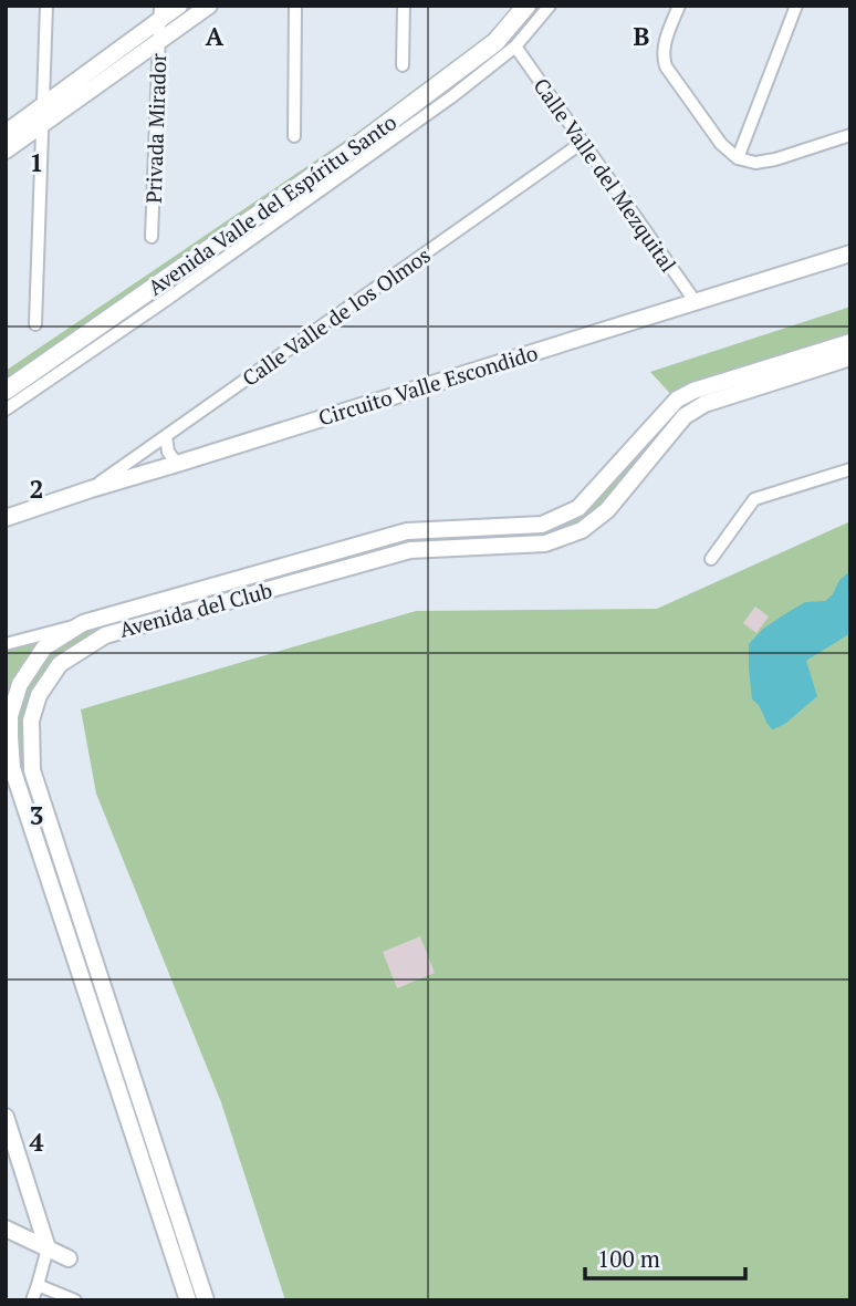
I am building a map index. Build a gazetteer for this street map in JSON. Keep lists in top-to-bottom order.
{
  "streets": {
    "main road": ["Avenida Valle del Espíritu Santo"],
    "street": [
      "Privada Mirador",
      "Calle Valle del Mezquital",
      "Calle Valle de los Olmos",
      "Circuito Valle Escondido",
      "Avenida del Club"
    ]
  },
  "crossings": [
    ["Calle Valle del Mezquital", "Calle Valle de los Olmos"],
    ["Calle Valle del Mezquital", "Circuito Valle Escondido"],
    ["Calle Valle de los Olmos", "Circuito Valle Escondido"]
  ],
  "scale_bar": "100 m",
  "grid": {
    "columns": ["A", "B"],
    "rows": [
      "1",
      "2",
      "3",
      "4"
    ]
  }
}
